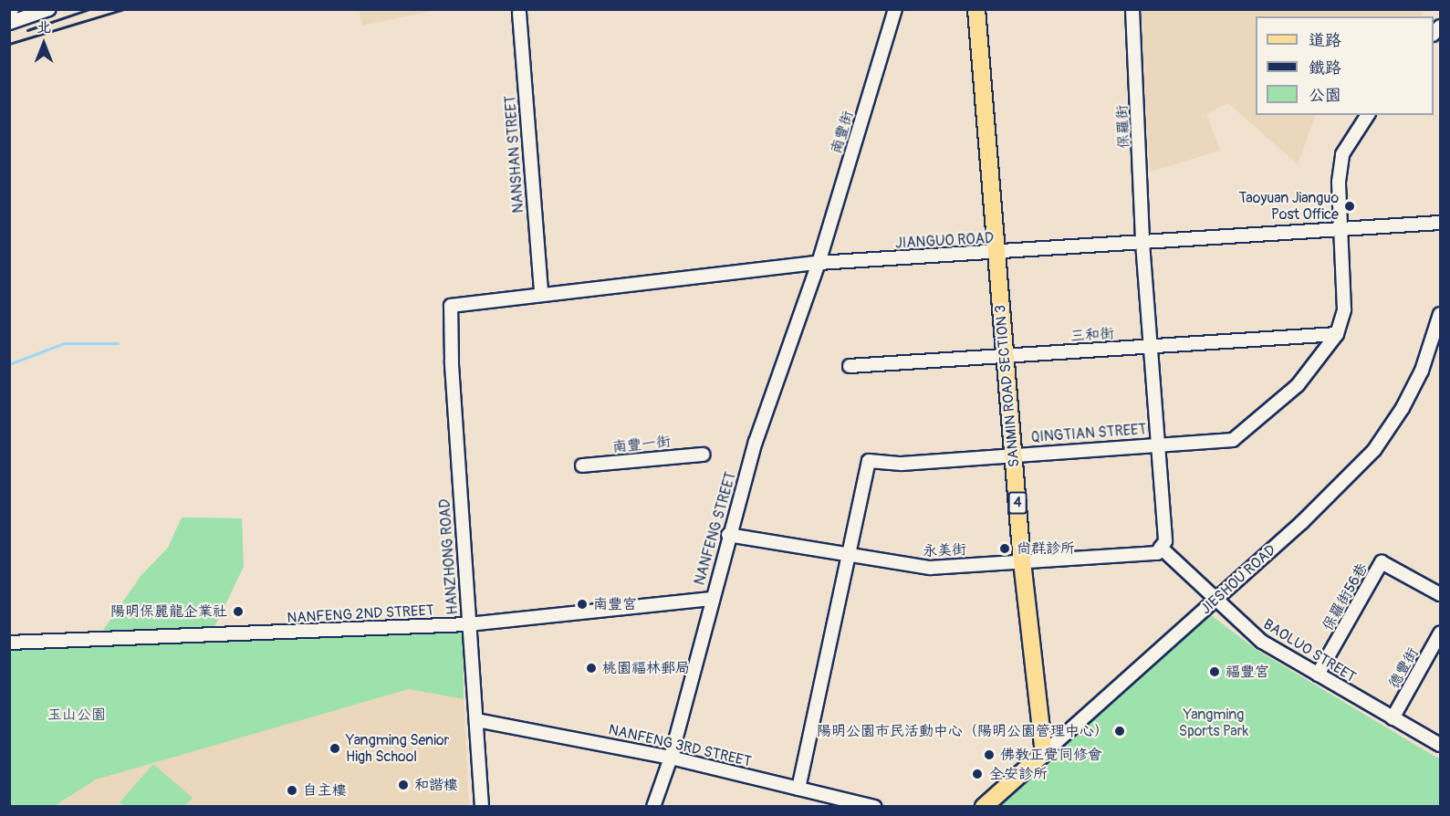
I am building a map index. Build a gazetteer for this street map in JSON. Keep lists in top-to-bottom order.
{
  "streets": {
    "main road": ["SANMIN ROAD SECTION 3", "4", "JIESHOU ROAD"],
    "street": [
      "保羅街",
      "南豐街",
      "NANSHAN STREET",
      "JIANGUO ROAD",
      "三和街",
      "QINGTIAN STREET",
      "南豐一街",
      "NANFENG STREET",
      "永美街",
      "HANZHONG ROAD",
      "保羅街56巷",
      "NANFENG 2ND STREET",
      "BAOLUO STREET",
      "德豐街",
      "NANFENG 3RD STREET"
    ]
  },
  "crossings": [
    ["保羅街", "JIANGUO ROAD"],
    ["南豐街", "JIANGUO ROAD"],
    ["南豐街", "NANFENG STREET"],
    ["NANSHAN STREET", "JIANGUO ROAD"],
    ["JIANGUO ROAD", "SANMIN ROAD SECTION 3"],
    ["JIANGUO ROAD", "QINGTIAN STREET"],
    ["JIANGUO ROAD", "NANFENG STREET"],
    ["JIANGUO ROAD", "HANZHONG ROAD"],
    ["三和街", "SANMIN ROAD SECTION 3"],
    ["三和街", "QINGTIAN STREET"],
    ["SANMIN ROAD SECTION 3", "QINGTIAN STREET"],
    ["SANMIN ROAD SECTION 3", "永美街"],
    ["SANMIN ROAD SECTION 3", "JIESHOU ROAD"],
    ["QINGTIAN STREET", "永美街"],
    ["QINGTIAN STREET", "NANFENG 3RD STREET"],
    ["NANFENG STREET", "永美街"],
    ["NANFENG STREET", "NANFENG 2ND STREET"],
    ["NANFENG STREET", "NANFENG 3RD STREET"],
    ["永美街", "BAOLUO STREET"],
    ["HANZHONG ROAD", "NANFENG 2ND STREET"],
    ["HANZHONG ROAD", "NANFENG 3RD STREET"],
    ["JIESHOU ROAD", "BAOLUO STREET"],
    ["保羅街56巷", "BAOLUO STREET"],
    ["BAOLUO STREET", "德豐街"]
  ],
  "parks": ["玉山公園", "Yangming Sports Park"],
  "places": [
    "Taoyuan Jianguo Post Office",
    "尚群診所",
    "南豐宮",
    "陽明保麗龍企業社",
    "桃園福林郵局",
    "福豐宮",
    "陽明公園市民活動中心（陽明公園管理中心）",
    "Yangming Senior High School",
    "佛教正覺同修會",
    "全安診所",
    "和諧樓",
    "自主樓"
  ],
  "legend": ["道路", "鐵路", "公園"],
  "north": "top"
}
